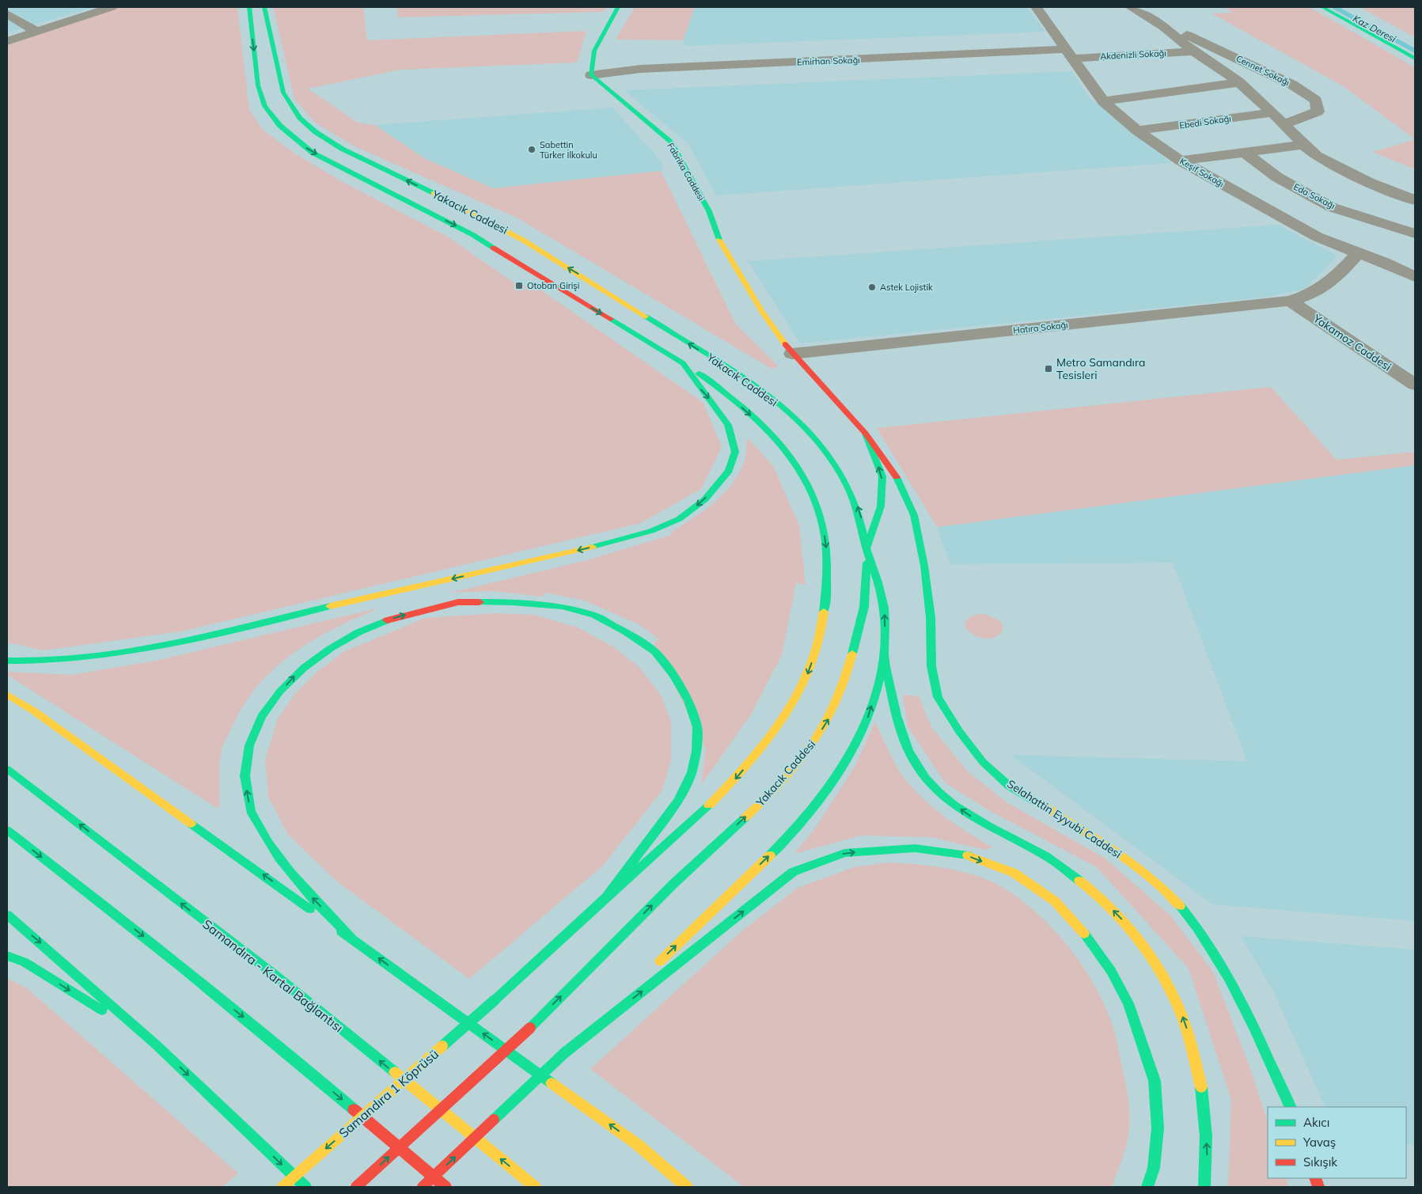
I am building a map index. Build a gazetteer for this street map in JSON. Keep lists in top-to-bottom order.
{
  "streets": {
    "main road": [
      "Fabrika Caddesi",
      "Yakacık Caddesi",
      "Selahattin Eyyubi Caddesi",
      "Samandıra - Kartal Bağlantısı",
      "Samandıra 1 Köprüsü"
    ],
    "street": [
      "Akdenizli Sokağı",
      "Emirhan Sokağı",
      "Cennet Sokağı",
      "Ebedi Sokağı",
      "Keşif Sokağı",
      "Eda Sokağı",
      "Hatıra Sokağı",
      "Yakamoz Caddesi"
    ]
  },
  "crossings": [
    ["Akdenizli Sokağı", "Emirhan Sokağı"],
    ["Akdenizli Sokağı", "Keşif Sokağı"],
    ["Emirhan Sokağı", "Fabrika Caddesi"],
    ["Emirhan Sokağı", "Keşif Sokağı"],
    ["Ebedi Sokağı", "Keşif Sokağı"],
    ["Fabrika Caddesi", "Hatıra Sokağı"],
    ["Fabrika Caddesi", "Selahattin Eyyubi Caddesi"],
    ["Keşif Sokağı", "Hatıra Sokağı"],
    ["Yakacık Caddesi", "Samandıra 1 Köprüsü"],
    ["Hatıra Sokağı", "Yakamoz Caddesi"],
    ["Hatıra Sokağı", "Selahattin Eyyubi Caddesi"]
  ],
  "one_way": ["Samandıra 1 Köprüsü"],
  "water": ["Kaz Deresi"],
  "places": {
    "other": ["Sabettin Türker İlkokulu", "Astek Lojistik"],
    "transit": ["Otoban Girişi", "Metro Samandıra Tesisleri"]
  },
  "legend": ["Akıcı", "Yavaş", "Sıkışık"]
}
